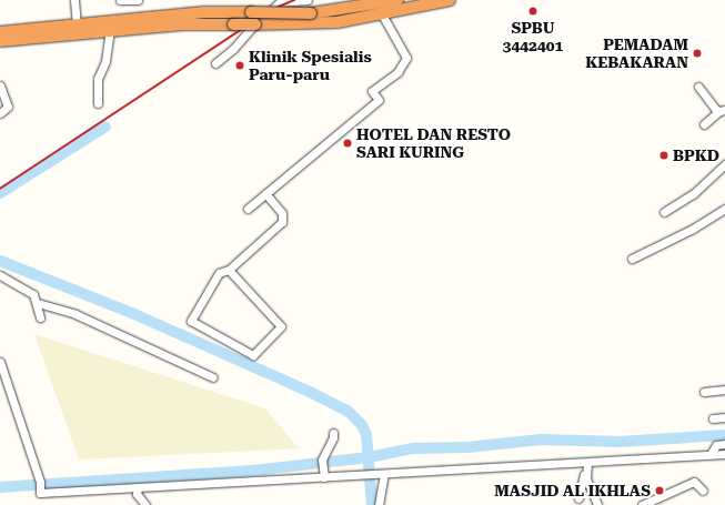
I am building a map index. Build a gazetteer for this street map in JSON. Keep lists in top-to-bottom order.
{
  "places": [
    "SPBU 3442401",
    "PEMADAM KEBAKARAN",
    "Klinik Spesialis Paru-paru",
    "HOTEL DAN RESTO SARI KURING",
    "BPKD",
    "MASJID AL IKHLAS"
  ]
}
